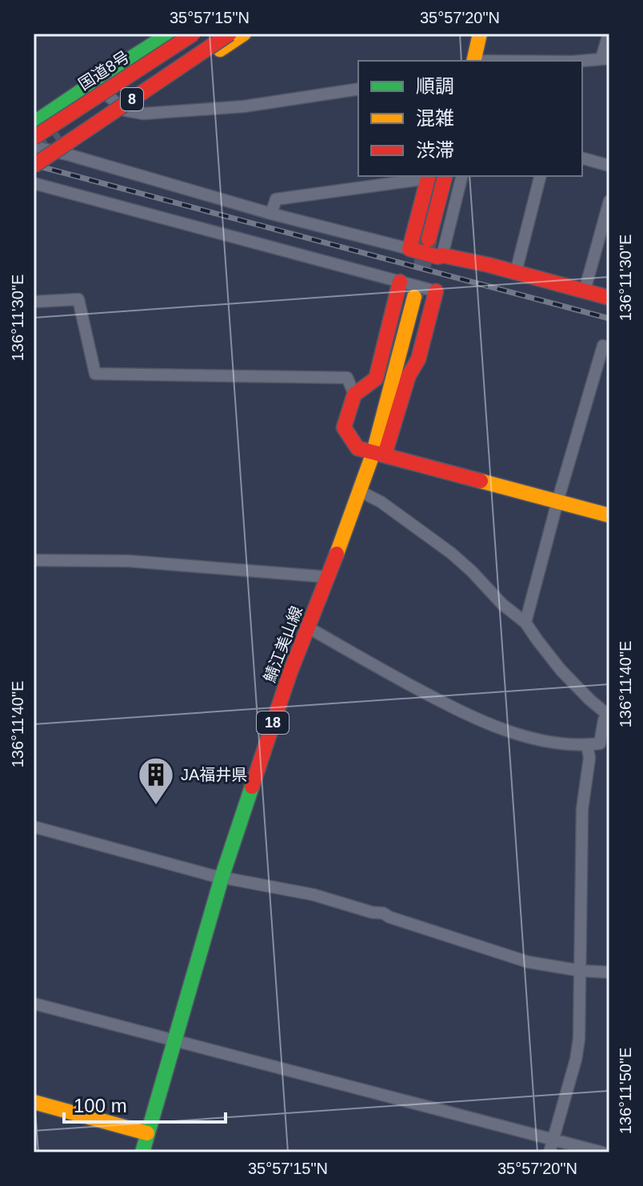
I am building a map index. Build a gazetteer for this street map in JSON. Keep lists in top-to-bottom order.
{
  "streets": {
    "main road": [
      "国道8号",
      "8",
      "鯖江美山線",
      "18"
    ]
  },
  "places": {
    "building": ["JA福井県"]
  },
  "legend": ["順調", "混雑", "渋滞"],
  "scale_bar": "100 m",
  "coordinates": [
    "35°57'15\"N",
    "35°57'20\"N",
    "136°11'30\"E",
    "136°11'40\"E",
    "136°11'50\"E"
  ]
}
